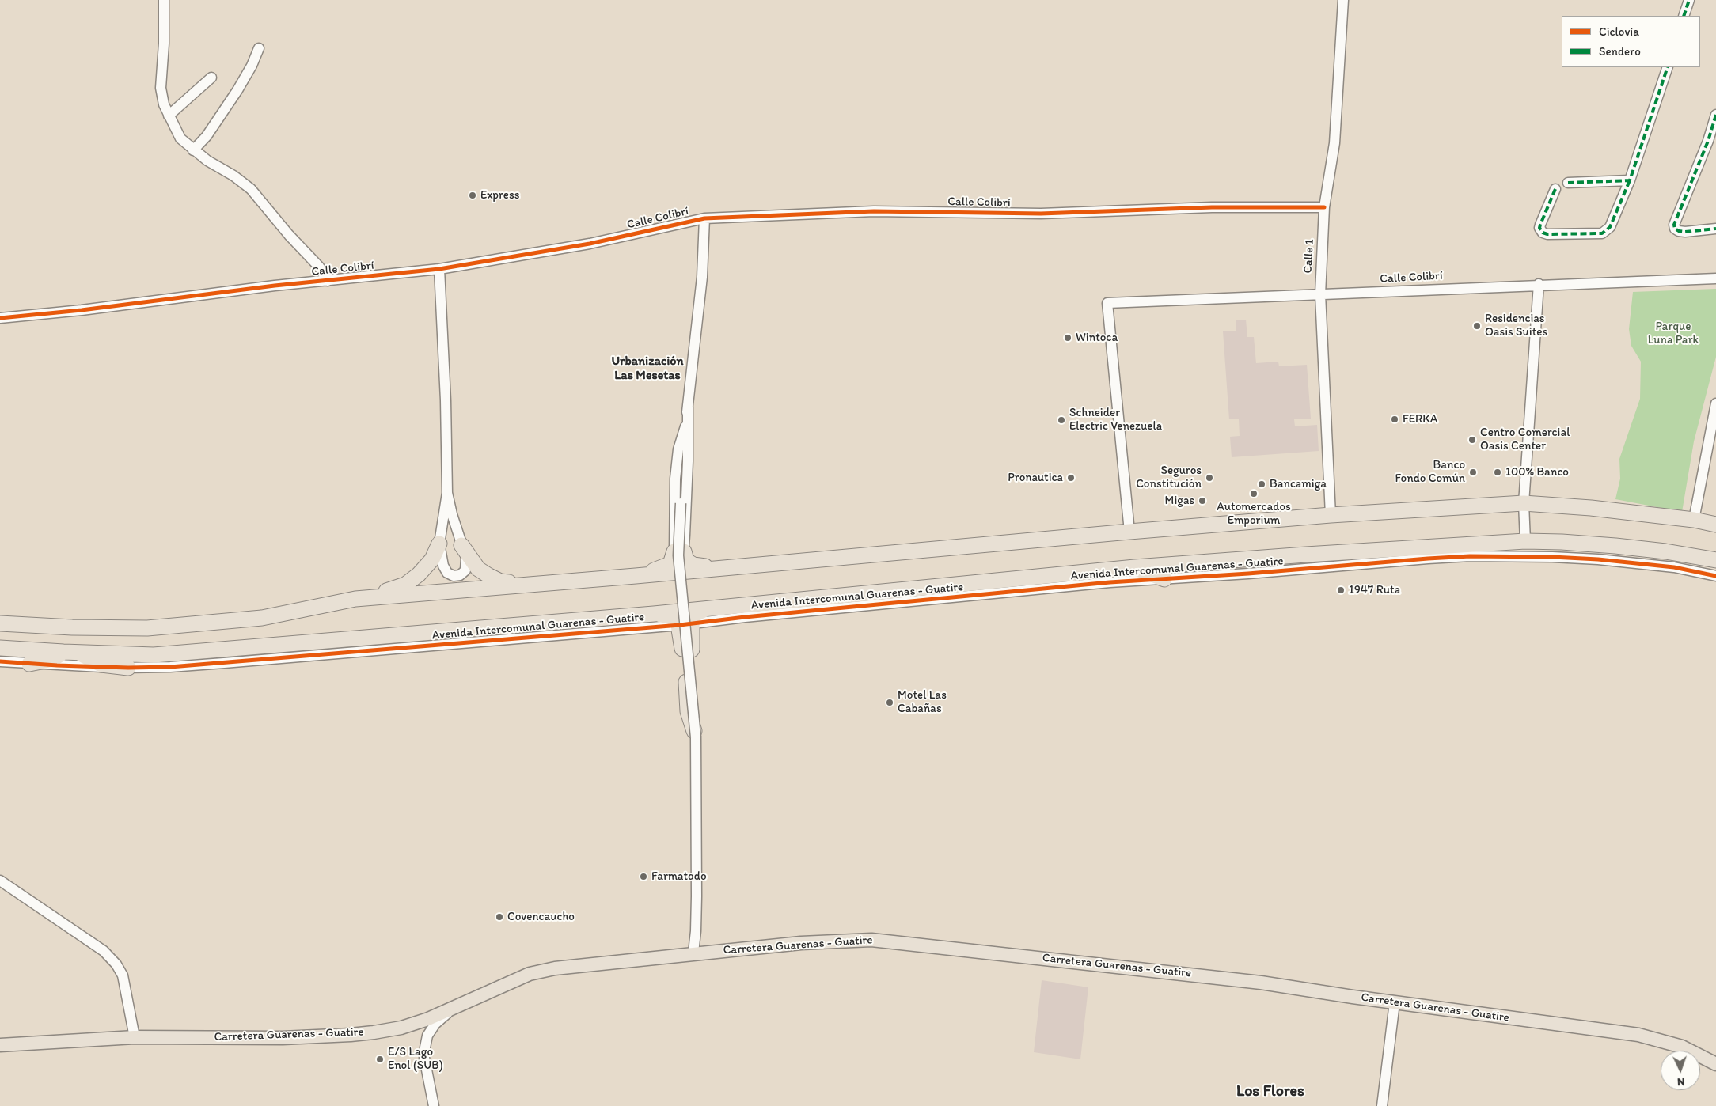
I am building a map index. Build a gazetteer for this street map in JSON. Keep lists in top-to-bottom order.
{
  "streets": {
    "highway": ["Avenida Intercomunal Guarenas - Guatire"],
    "main road": ["Carretera Guarenas - Guatire"],
    "street": ["Calle Colibrí", "Calle 1"]
  },
  "crossings": [
    ["Calle Colibrí", "Calle 1"]
  ],
  "districts": ["Urbanización Las Mesetas", "Los Flores"],
  "parks": ["Parque Luna Park"],
  "places": [
    "Express",
    "Residencias Oasis Suites",
    "Wintoca",
    "FERKA",
    "Schneider Electric Venezuela",
    "Centro Comercial Oasis Center",
    "Banco Fondo Común",
    "100% Banco",
    "Pronautica",
    "Seguros Constitución",
    "Bancamiga",
    "Automercados Emporium",
    "Migas",
    "1947 Ruta",
    "Motel Las Cabañas",
    "Farmatodo",
    "Covencaucho",
    "E/S Lago Enol (SUB)"
  ],
  "legend": ["Ciclovía", "Sendero"],
  "north": "bottom"
}
